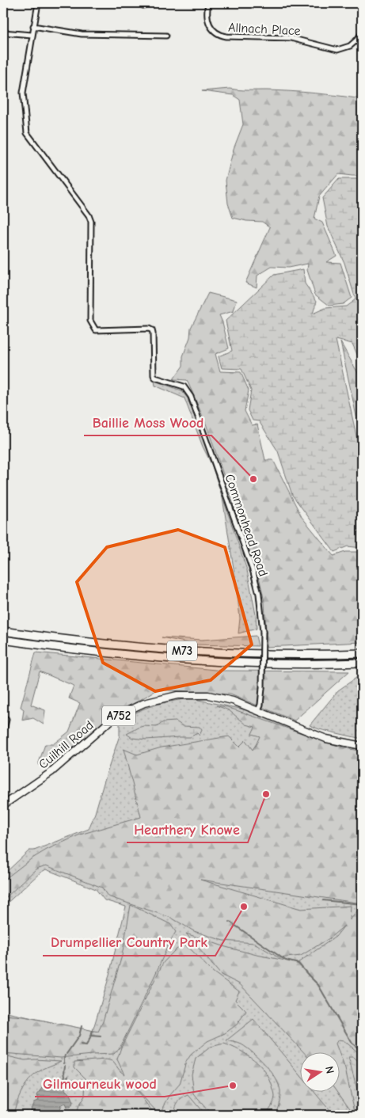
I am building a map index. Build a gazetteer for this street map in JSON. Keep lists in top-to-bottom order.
{
  "streets": {
    "highway": ["M73"],
    "main road": ["A752", "Cuilhill Road"],
    "street": ["Allnach Place", "Commonhead Road"]
  },
  "crossings": [
    ["Commonhead Road", "A752"],
    ["Commonhead Road", "Cuilhill Road"],
    ["A752", "Cuilhill Road"]
  ],
  "places": [
    "Baillie Moss Wood",
    "Hearthery Knowe",
    "Drumpellier Country Park",
    "Gilmourneuk wood"
  ],
  "north": "right"
}
